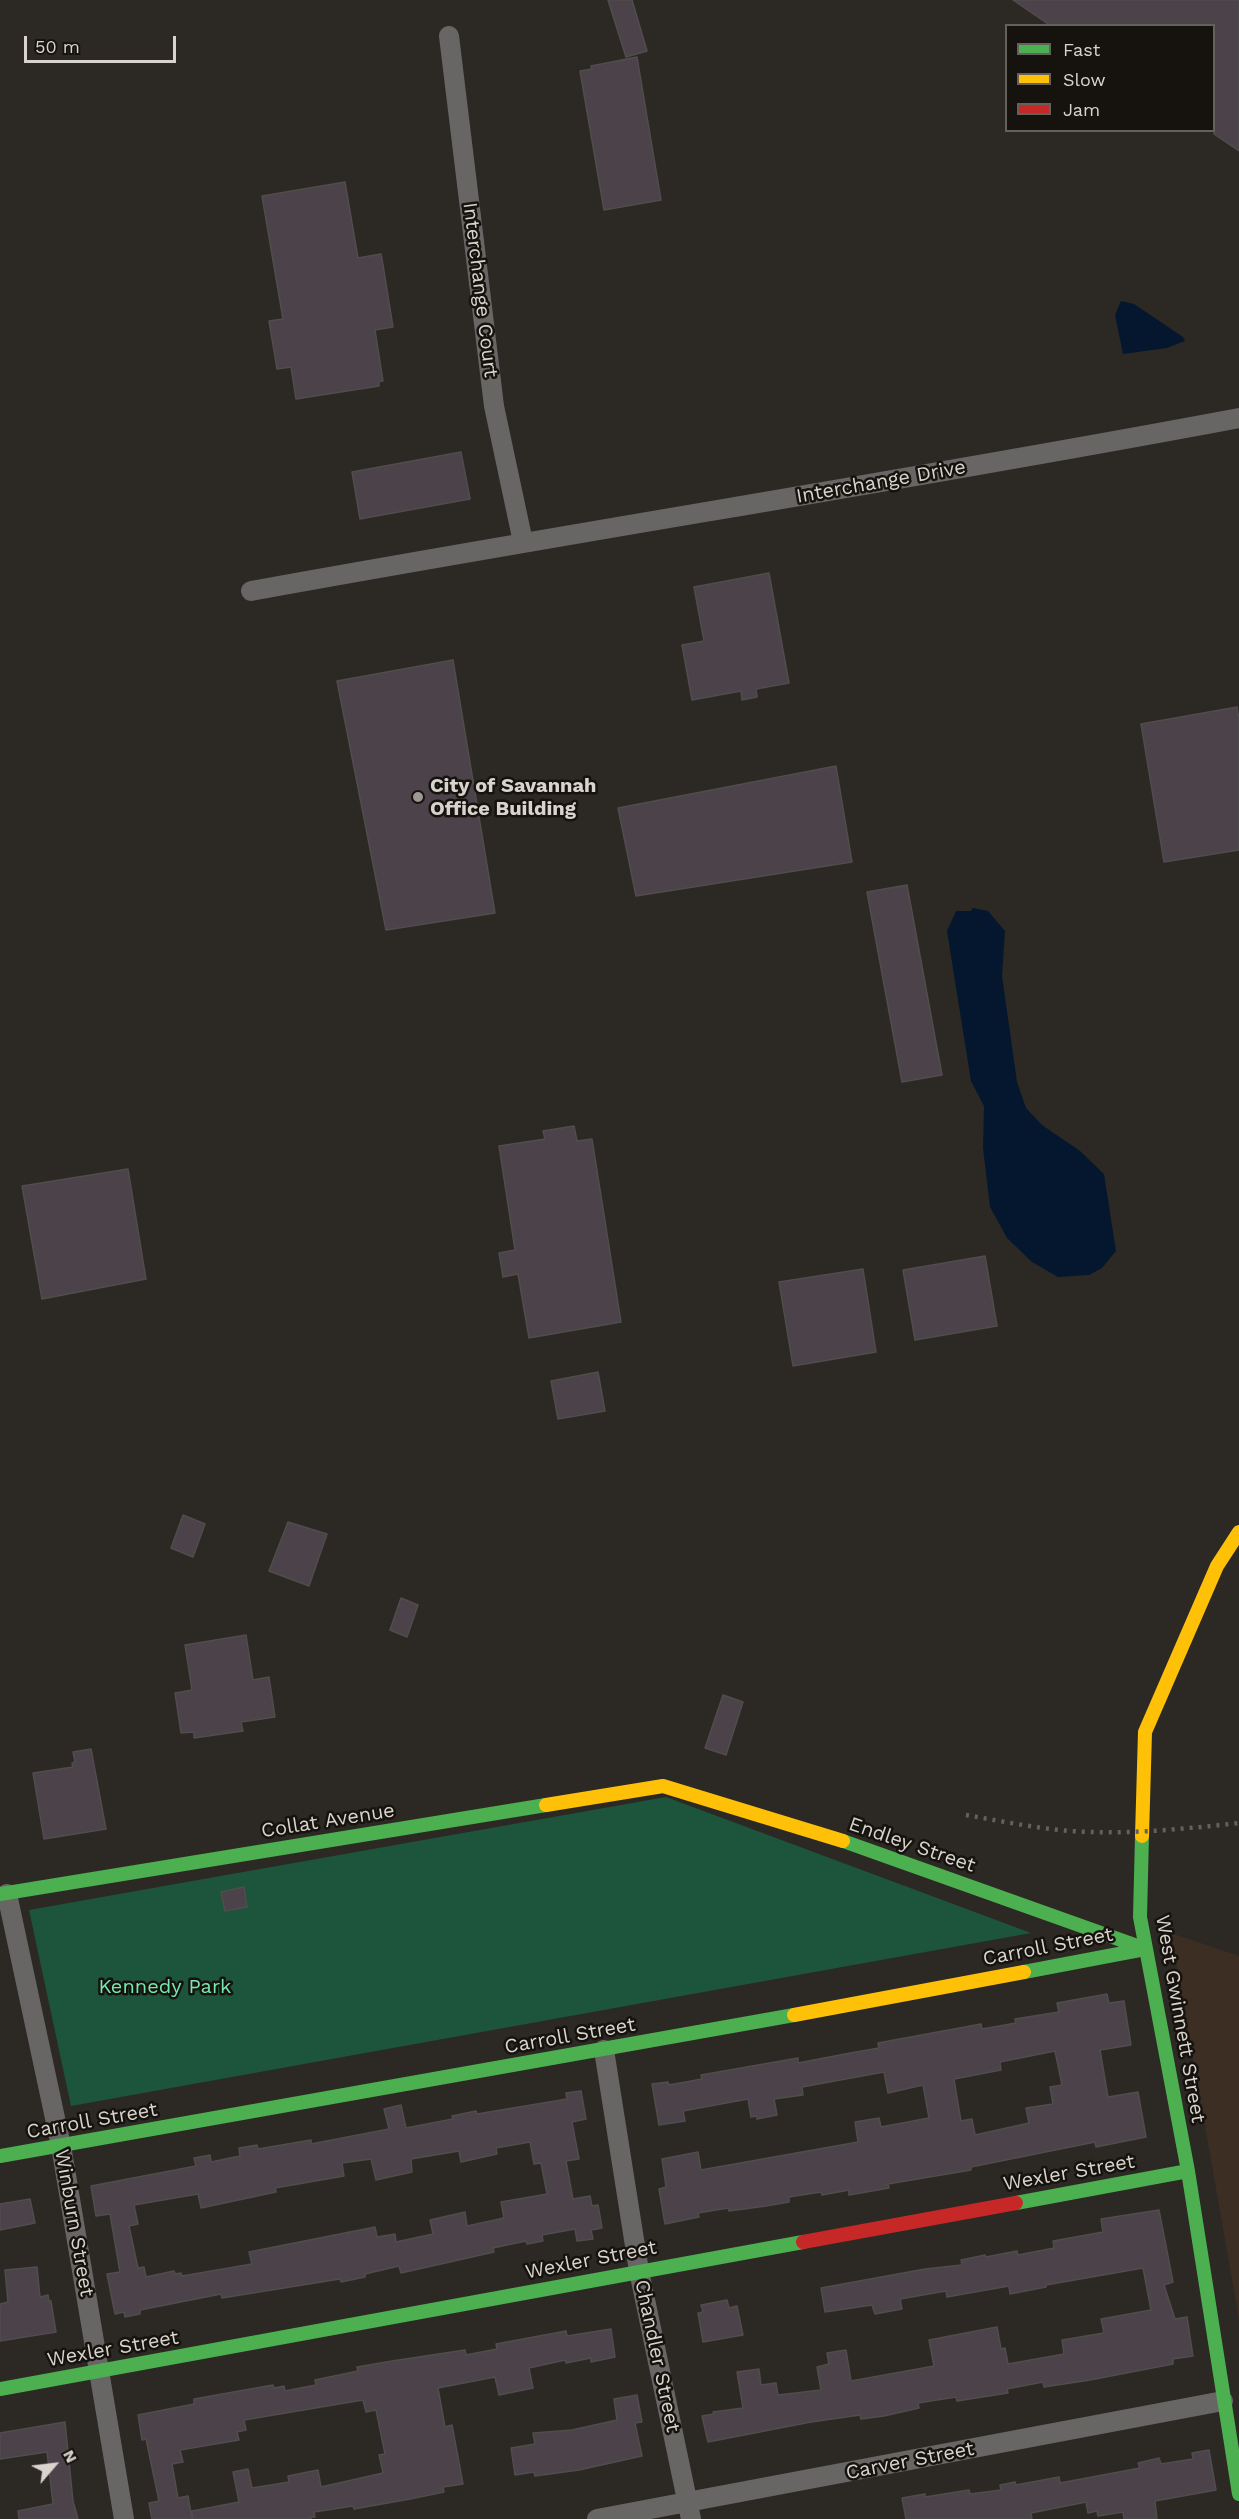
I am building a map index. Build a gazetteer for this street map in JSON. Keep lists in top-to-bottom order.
{
  "streets": {
    "street": [
      "Interchange Court",
      "Interchange Drive",
      "Collat Avenue",
      "Endley Street",
      "Carroll Street",
      "West Gwinnett Street",
      "Wexler Street",
      "Winburn Street",
      "Chandler Street",
      "Carver Street"
    ]
  },
  "crossings": [
    ["Interchange Court", "Interchange Drive"],
    ["Collat Avenue", "Endley Street"],
    ["Collat Avenue", "Winburn Street"],
    ["Endley Street", "Carroll Street"],
    ["Endley Street", "West Gwinnett Street"],
    ["Carroll Street", "West Gwinnett Street"],
    ["Carroll Street", "Winburn Street"],
    ["Carroll Street", "Chandler Street"],
    ["West Gwinnett Street", "Wexler Street"],
    ["West Gwinnett Street", "Carver Street"],
    ["Wexler Street", "Winburn Street"],
    ["Wexler Street", "Chandler Street"],
    ["Chandler Street", "Carver Street"]
  ],
  "parks": ["Kennedy Park"],
  "places": ["City of Savannah Office Building"],
  "legend": ["Fast", "Slow", "Jam"],
  "scale_bar": "50 m",
  "north": "top right"
}
